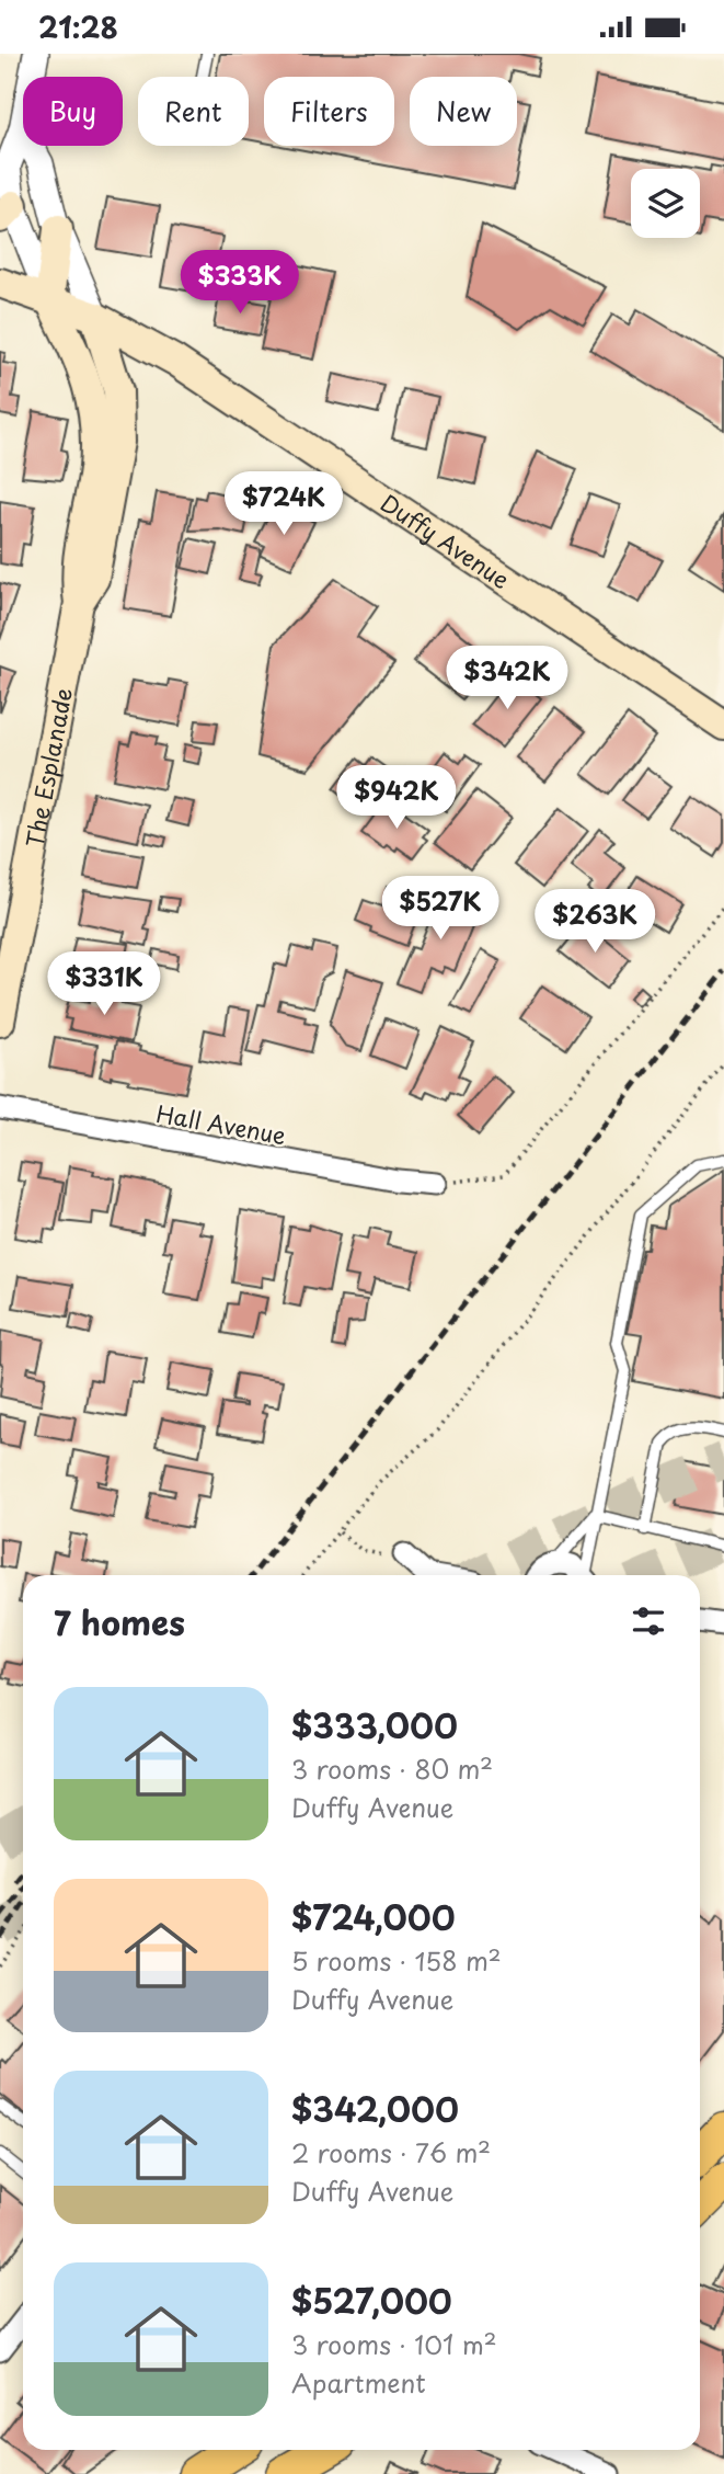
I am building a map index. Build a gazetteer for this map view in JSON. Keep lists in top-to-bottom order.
{
  "streets": {
    "main road": ["Duffy Avenue", "The Esplanade"],
    "street": ["Hall Avenue"]
  },
  "crossings": [
    ["Duffy Avenue", "The Esplanade"]
  ],
  "page": {
    "status": "21:28",
    "chip": [
      "Buy",
      "Rent",
      "Filters",
      "New"
    ],
    "price": [
      "$333K",
      "$724K",
      "$342K",
      "$942K",
      "$527K",
      "$263K",
      "$331K"
    ],
    "heading": "7 homes",
    "list": [
      {
        "name": "$333,000",
        "note": "3 rooms · 80 m² · Duffy Avenue"
      },
      {
        "name": "$724,000",
        "note": "5 rooms · 158 m² · Duffy Avenue"
      },
      {
        "name": "$342,000",
        "note": "2 rooms · 76 m² · Duffy Avenue"
      },
      {
        "name": "$527,000",
        "note": "3 rooms · 101 m² · Apartment"
      }
    ]
  }
}
